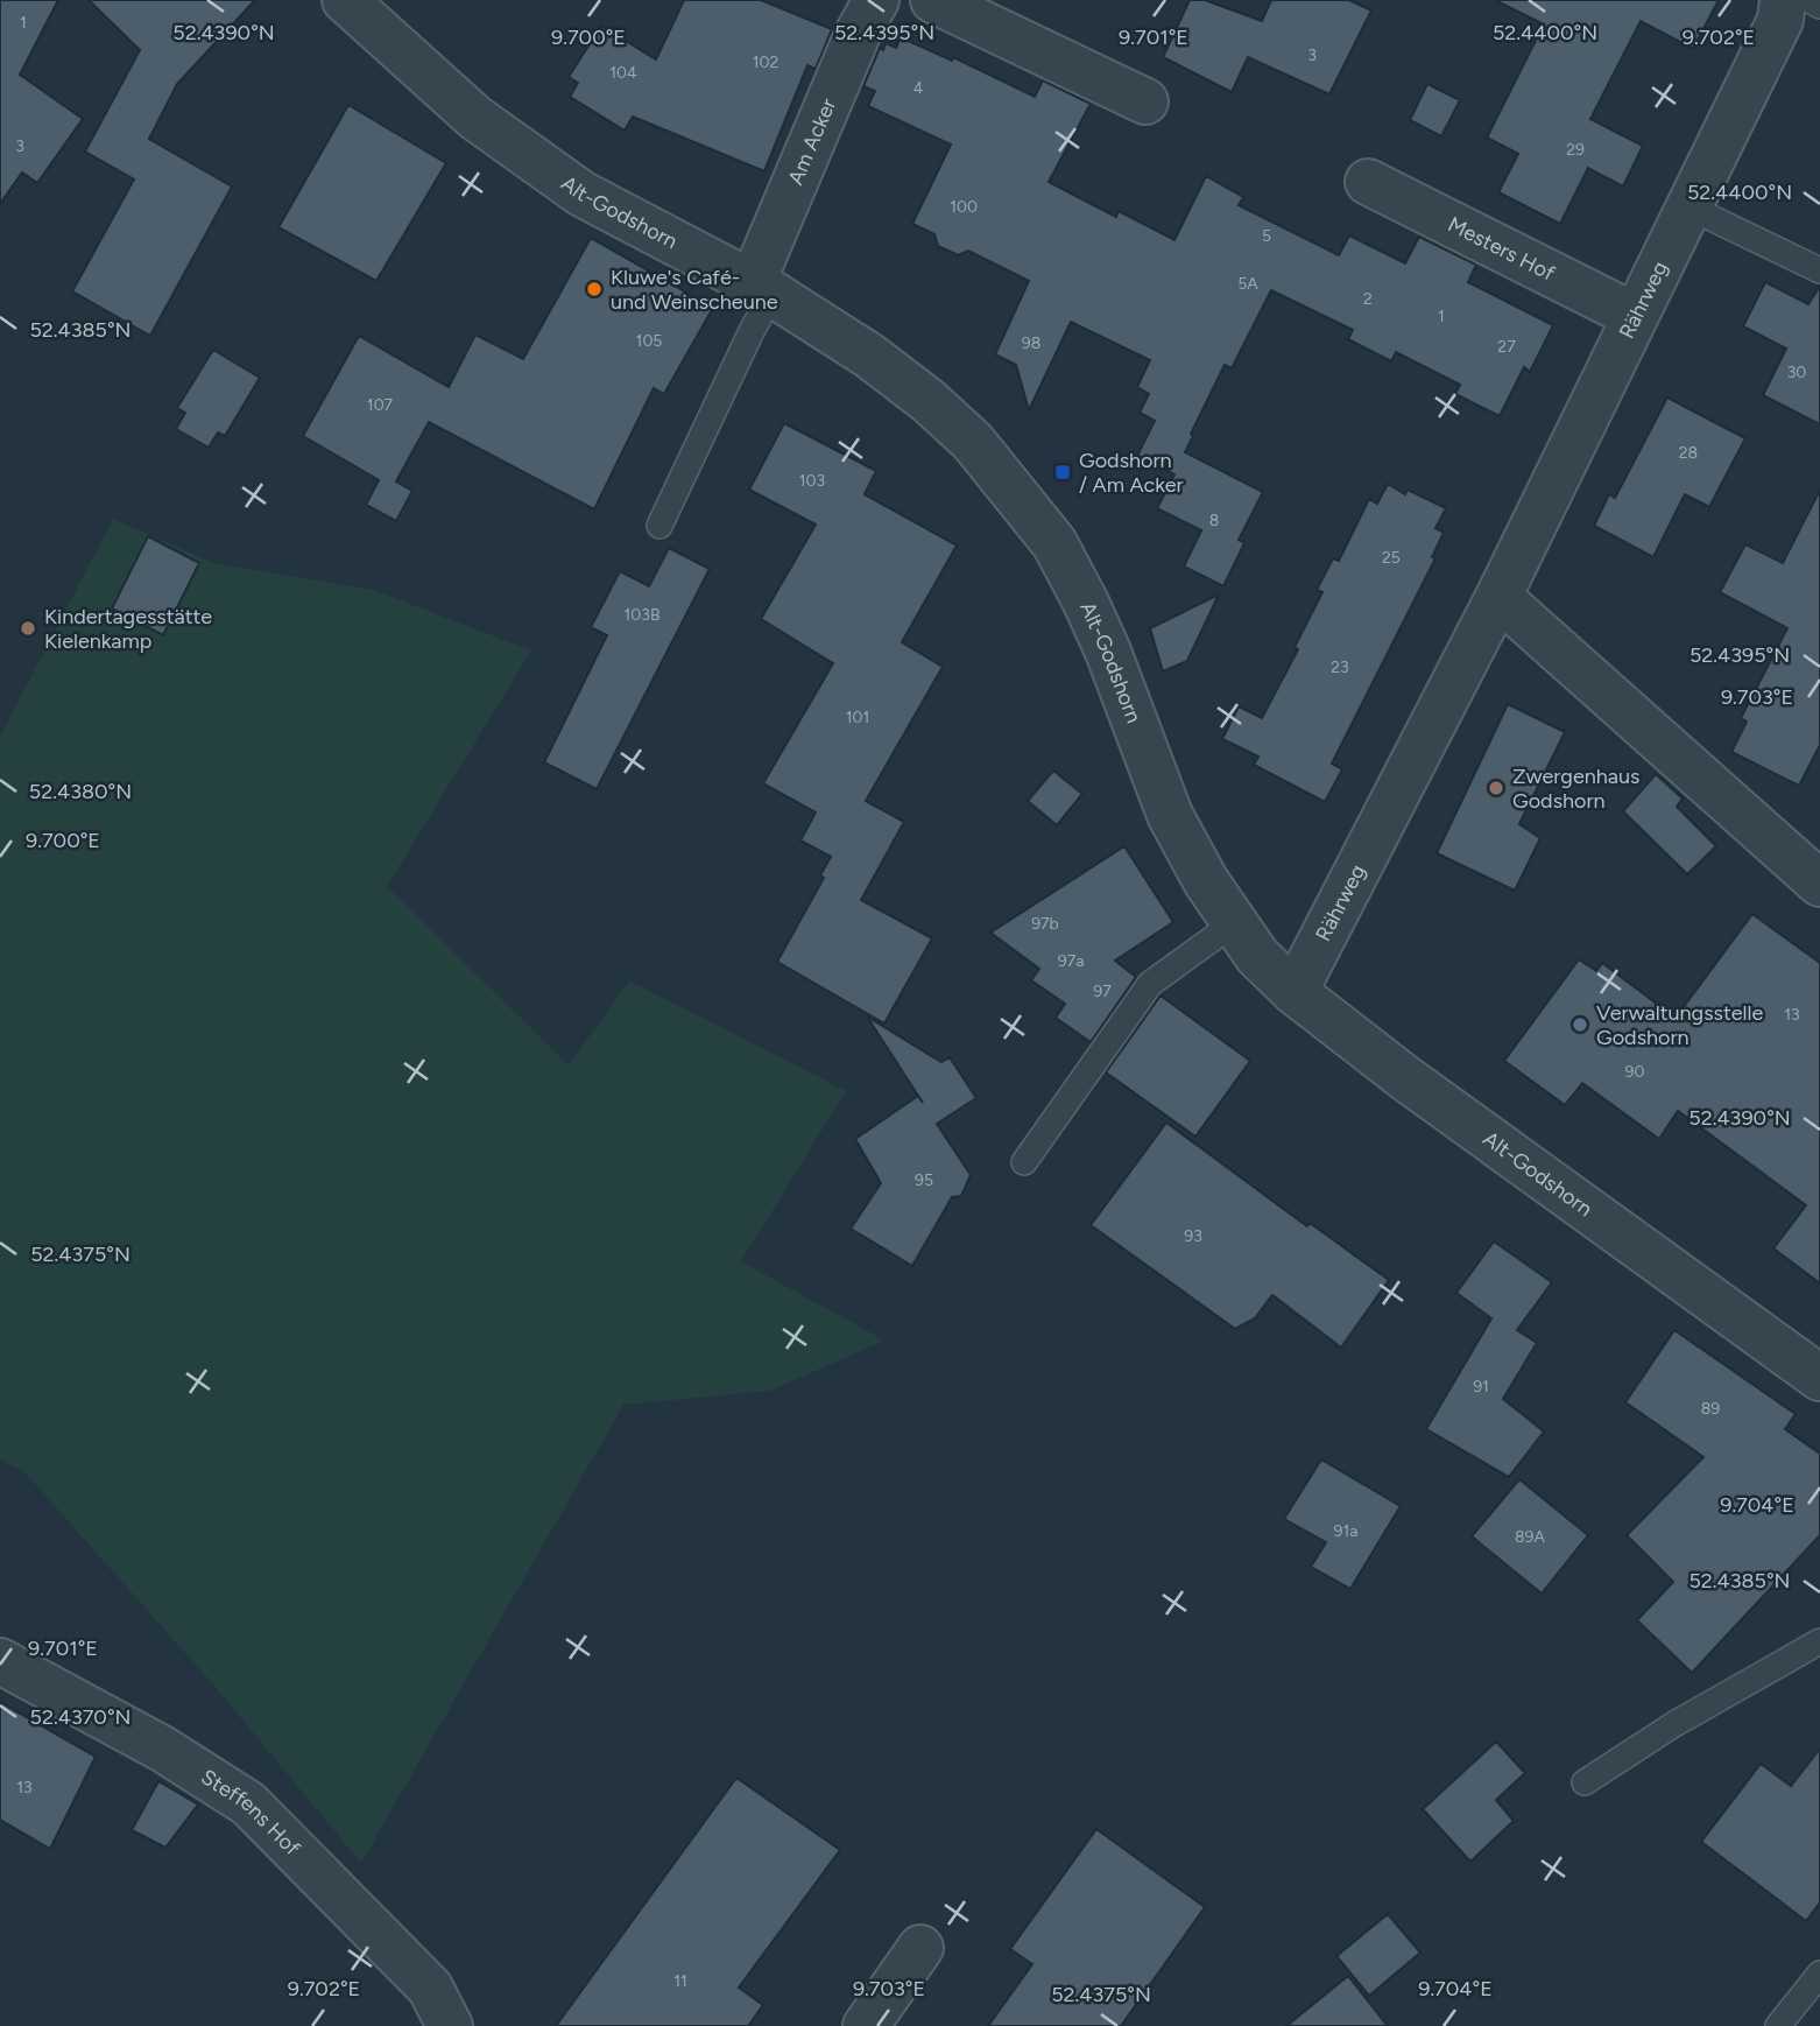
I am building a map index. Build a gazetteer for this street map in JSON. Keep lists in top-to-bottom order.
{
  "streets": {
    "street": [
      "Am Acker",
      "Alt-Godshorn",
      "Mesters Hof",
      "Rährweg",
      "Steffens Hof"
    ]
  },
  "crossings": [
    ["Am Acker", "Alt-Godshorn"],
    ["Alt-Godshorn", "Rährweg"],
    ["Mesters Hof", "Rährweg"]
  ],
  "places": {
    "other": [
      "Kluwe's Café- und Weinscheune",
      "Kindertagesstätte Kielenkamp",
      "Zwergenhaus Godshorn",
      "Verwaltungsstelle Godshorn"
    ],
    "transit": ["Godshorn / Am Acker"]
  },
  "house_numbers": [
    "1",
    "3",
    "102",
    "104",
    "4",
    "3",
    "29",
    "100",
    "5",
    "5A",
    "2",
    "1",
    "105",
    "98",
    "27",
    "30",
    "107",
    "28",
    "103",
    "8",
    "25",
    "103B",
    "23",
    "101",
    "97b",
    "97a",
    "97",
    "13",
    "90",
    "95",
    "93",
    "91",
    "89",
    "91a",
    "89A",
    "13",
    "11"
  ],
  "coordinates": [
    "52.4390°N",
    "52.4395°N",
    "52.4400°N",
    "9.700°E",
    "9.701°E",
    "9.702°E",
    "52.4385°N",
    "9.703°E",
    "52.4380°N",
    "52.4375°N",
    "9.704°E",
    "52.4370°N"
  ]
}
